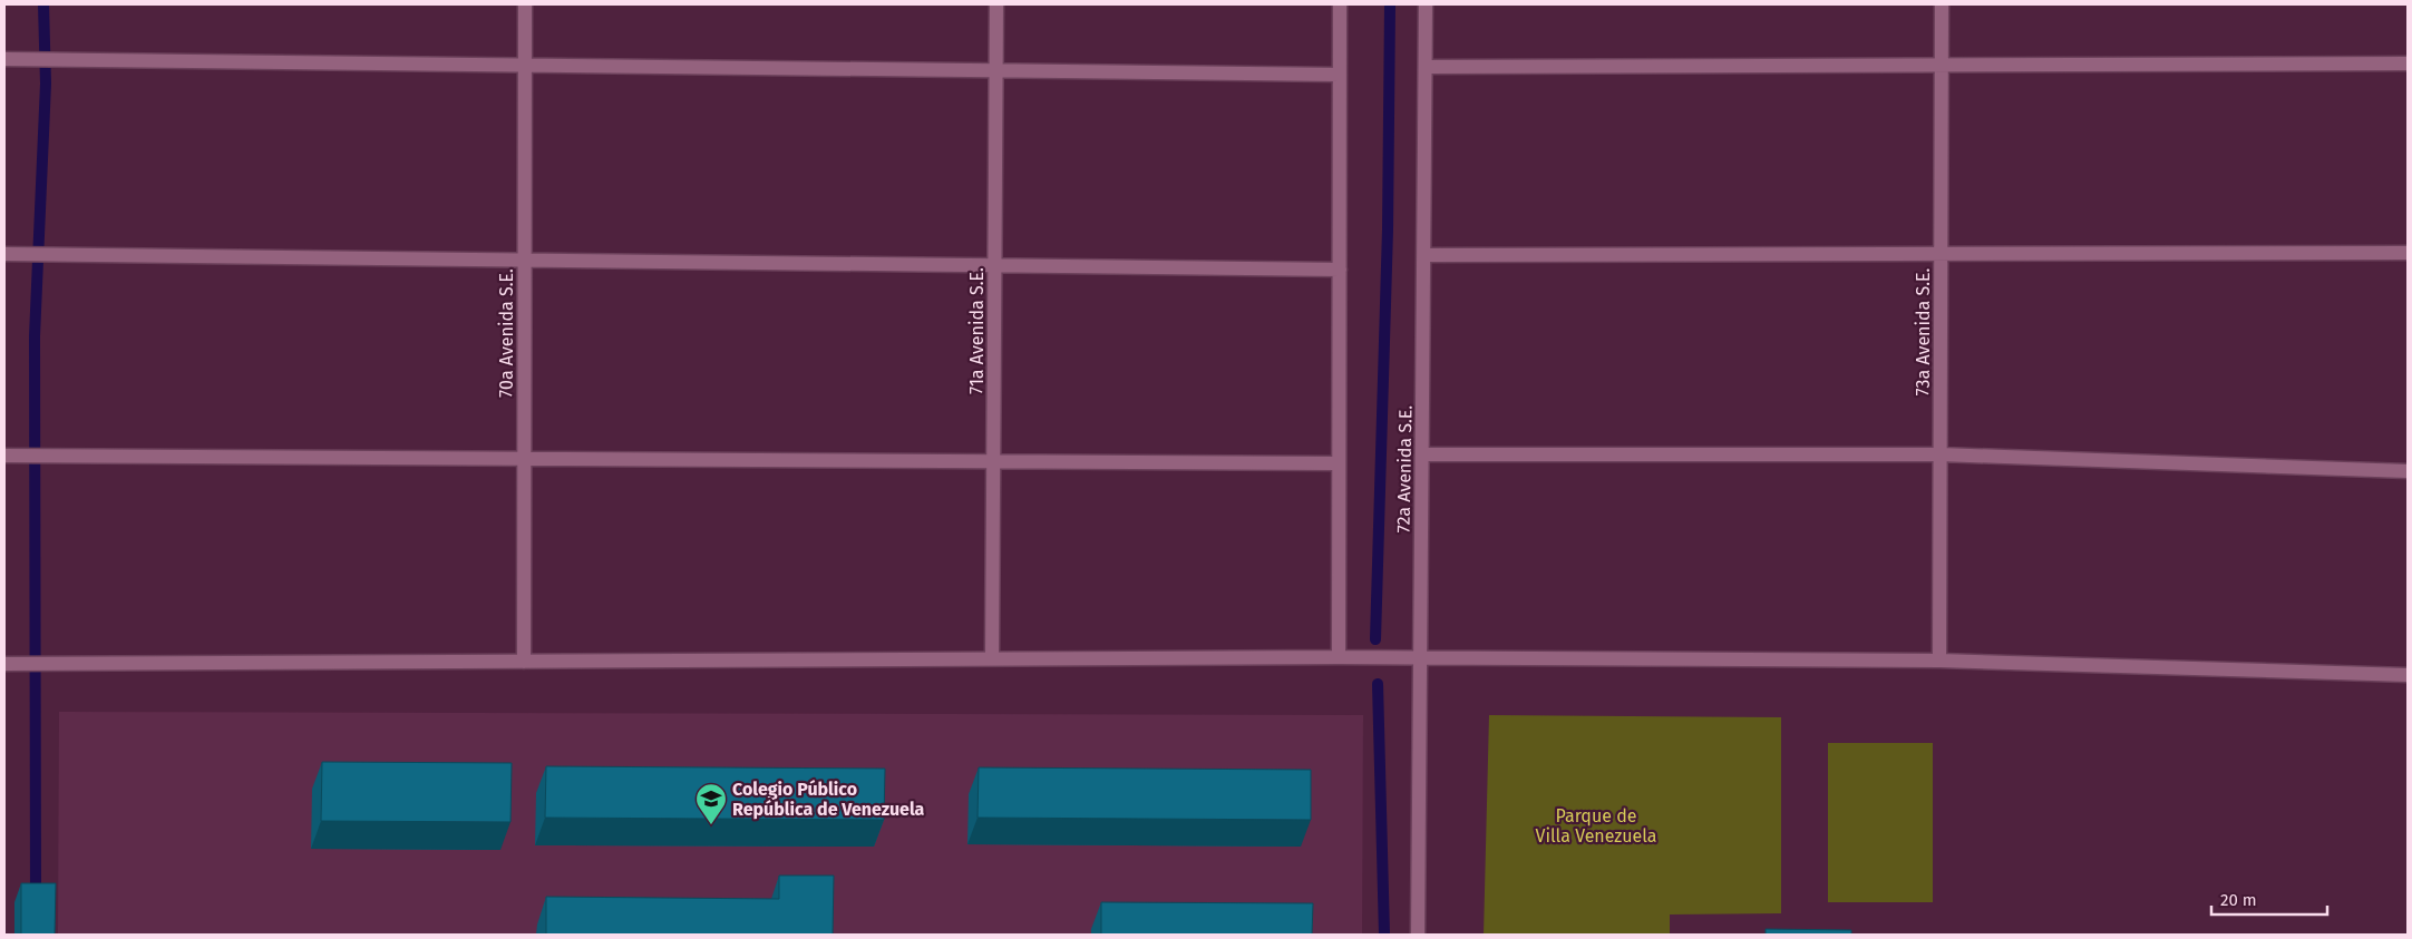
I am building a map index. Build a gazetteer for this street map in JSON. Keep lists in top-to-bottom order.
{
  "streets": {
    "street": [
      "71a Avenida S.E.",
      "73a Avenida S.E.",
      "70a Avenida S.E.",
      "72a Avenida S.E."
    ]
  },
  "parks": ["Parque de Villa Venezuela"],
  "places": {
    "school or university": ["Colegio Público República de Venezuela"]
  },
  "scale_bar": "20 m"
}
